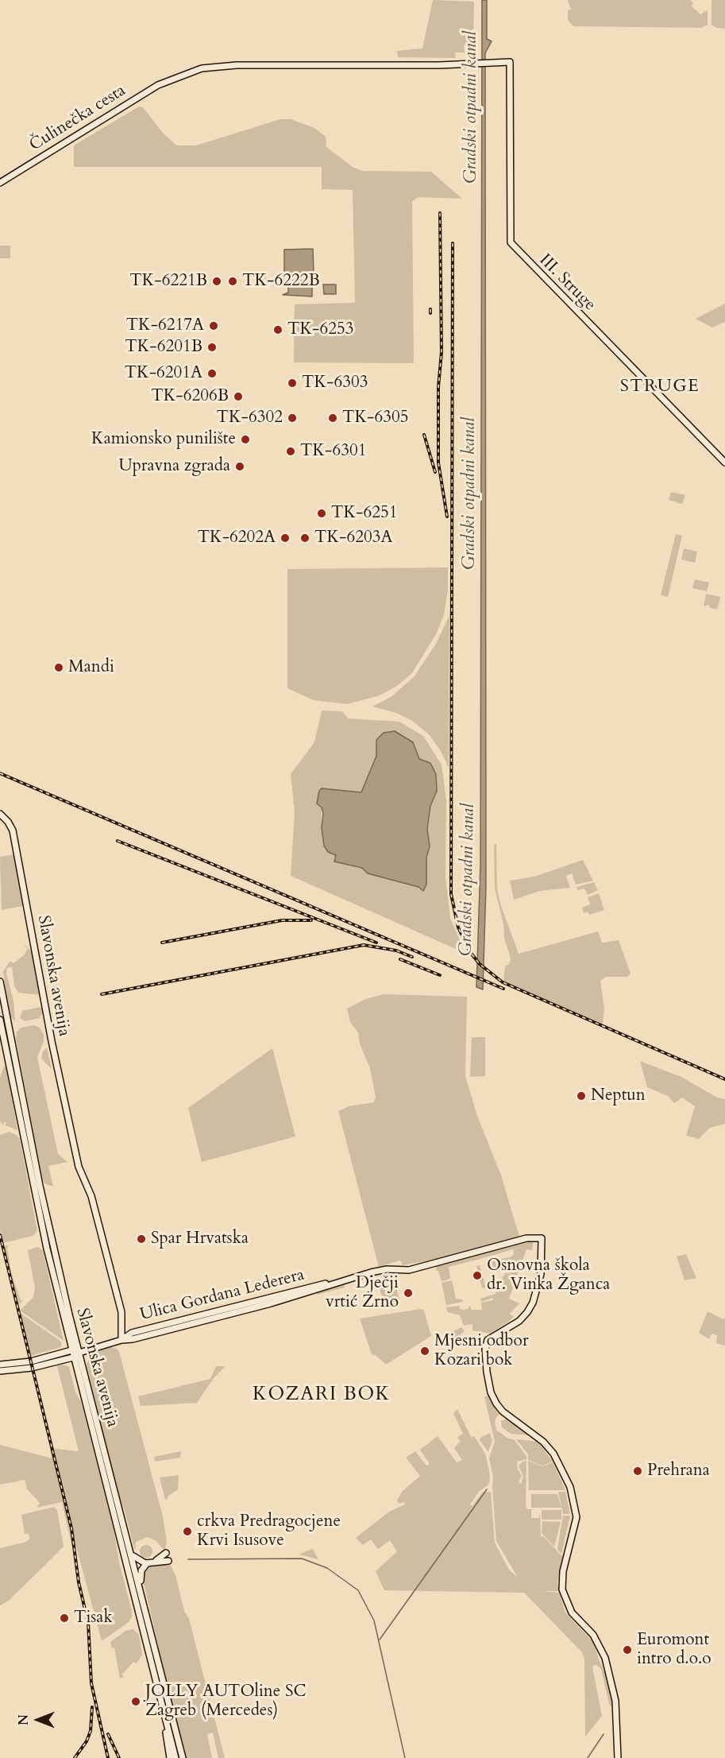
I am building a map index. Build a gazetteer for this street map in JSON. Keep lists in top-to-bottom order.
{
  "streets": {
    "street": [
      "Čulinečka cesta",
      "III. Struge",
      "Slavonska avenija",
      "Ulica Gordana Lederera"
    ]
  },
  "crossings": [
    ["Čulinečka cesta", "III. Struge"],
    ["Slavonska avenija", "Ulica Gordana Lederera"]
  ],
  "districts": ["STRUGE", "KOZARI BOK"],
  "water": ["Gradski otpadni kanal"],
  "places": [
    "TK-6221B",
    "TK-6222B",
    "TK-6217A",
    "TK-6253",
    "TK-6201B",
    "TK-6201A",
    "TK-6303",
    "TK-6206B",
    "TK-6302",
    "TK-6305",
    "Kamionsko punilište",
    "TK-6301",
    "Upravna zgrada",
    "TK-6251",
    "TK-6202A",
    "TK-6203A",
    "Mandi",
    "Neptun",
    "Spar Hrvatska",
    "Osnovna škola dr. Vinka Žganca",
    "Dječji vrtić Zrno",
    "Mjesni odbor Kozari bok",
    "Prehrana",
    "crkva Predragocjene Krvi Isusove",
    "Tisak",
    "Euromont intro d.o.o",
    "JOLLY AUTOline SC Zagreb (Mercedes)"
  ],
  "north": "left"
}
